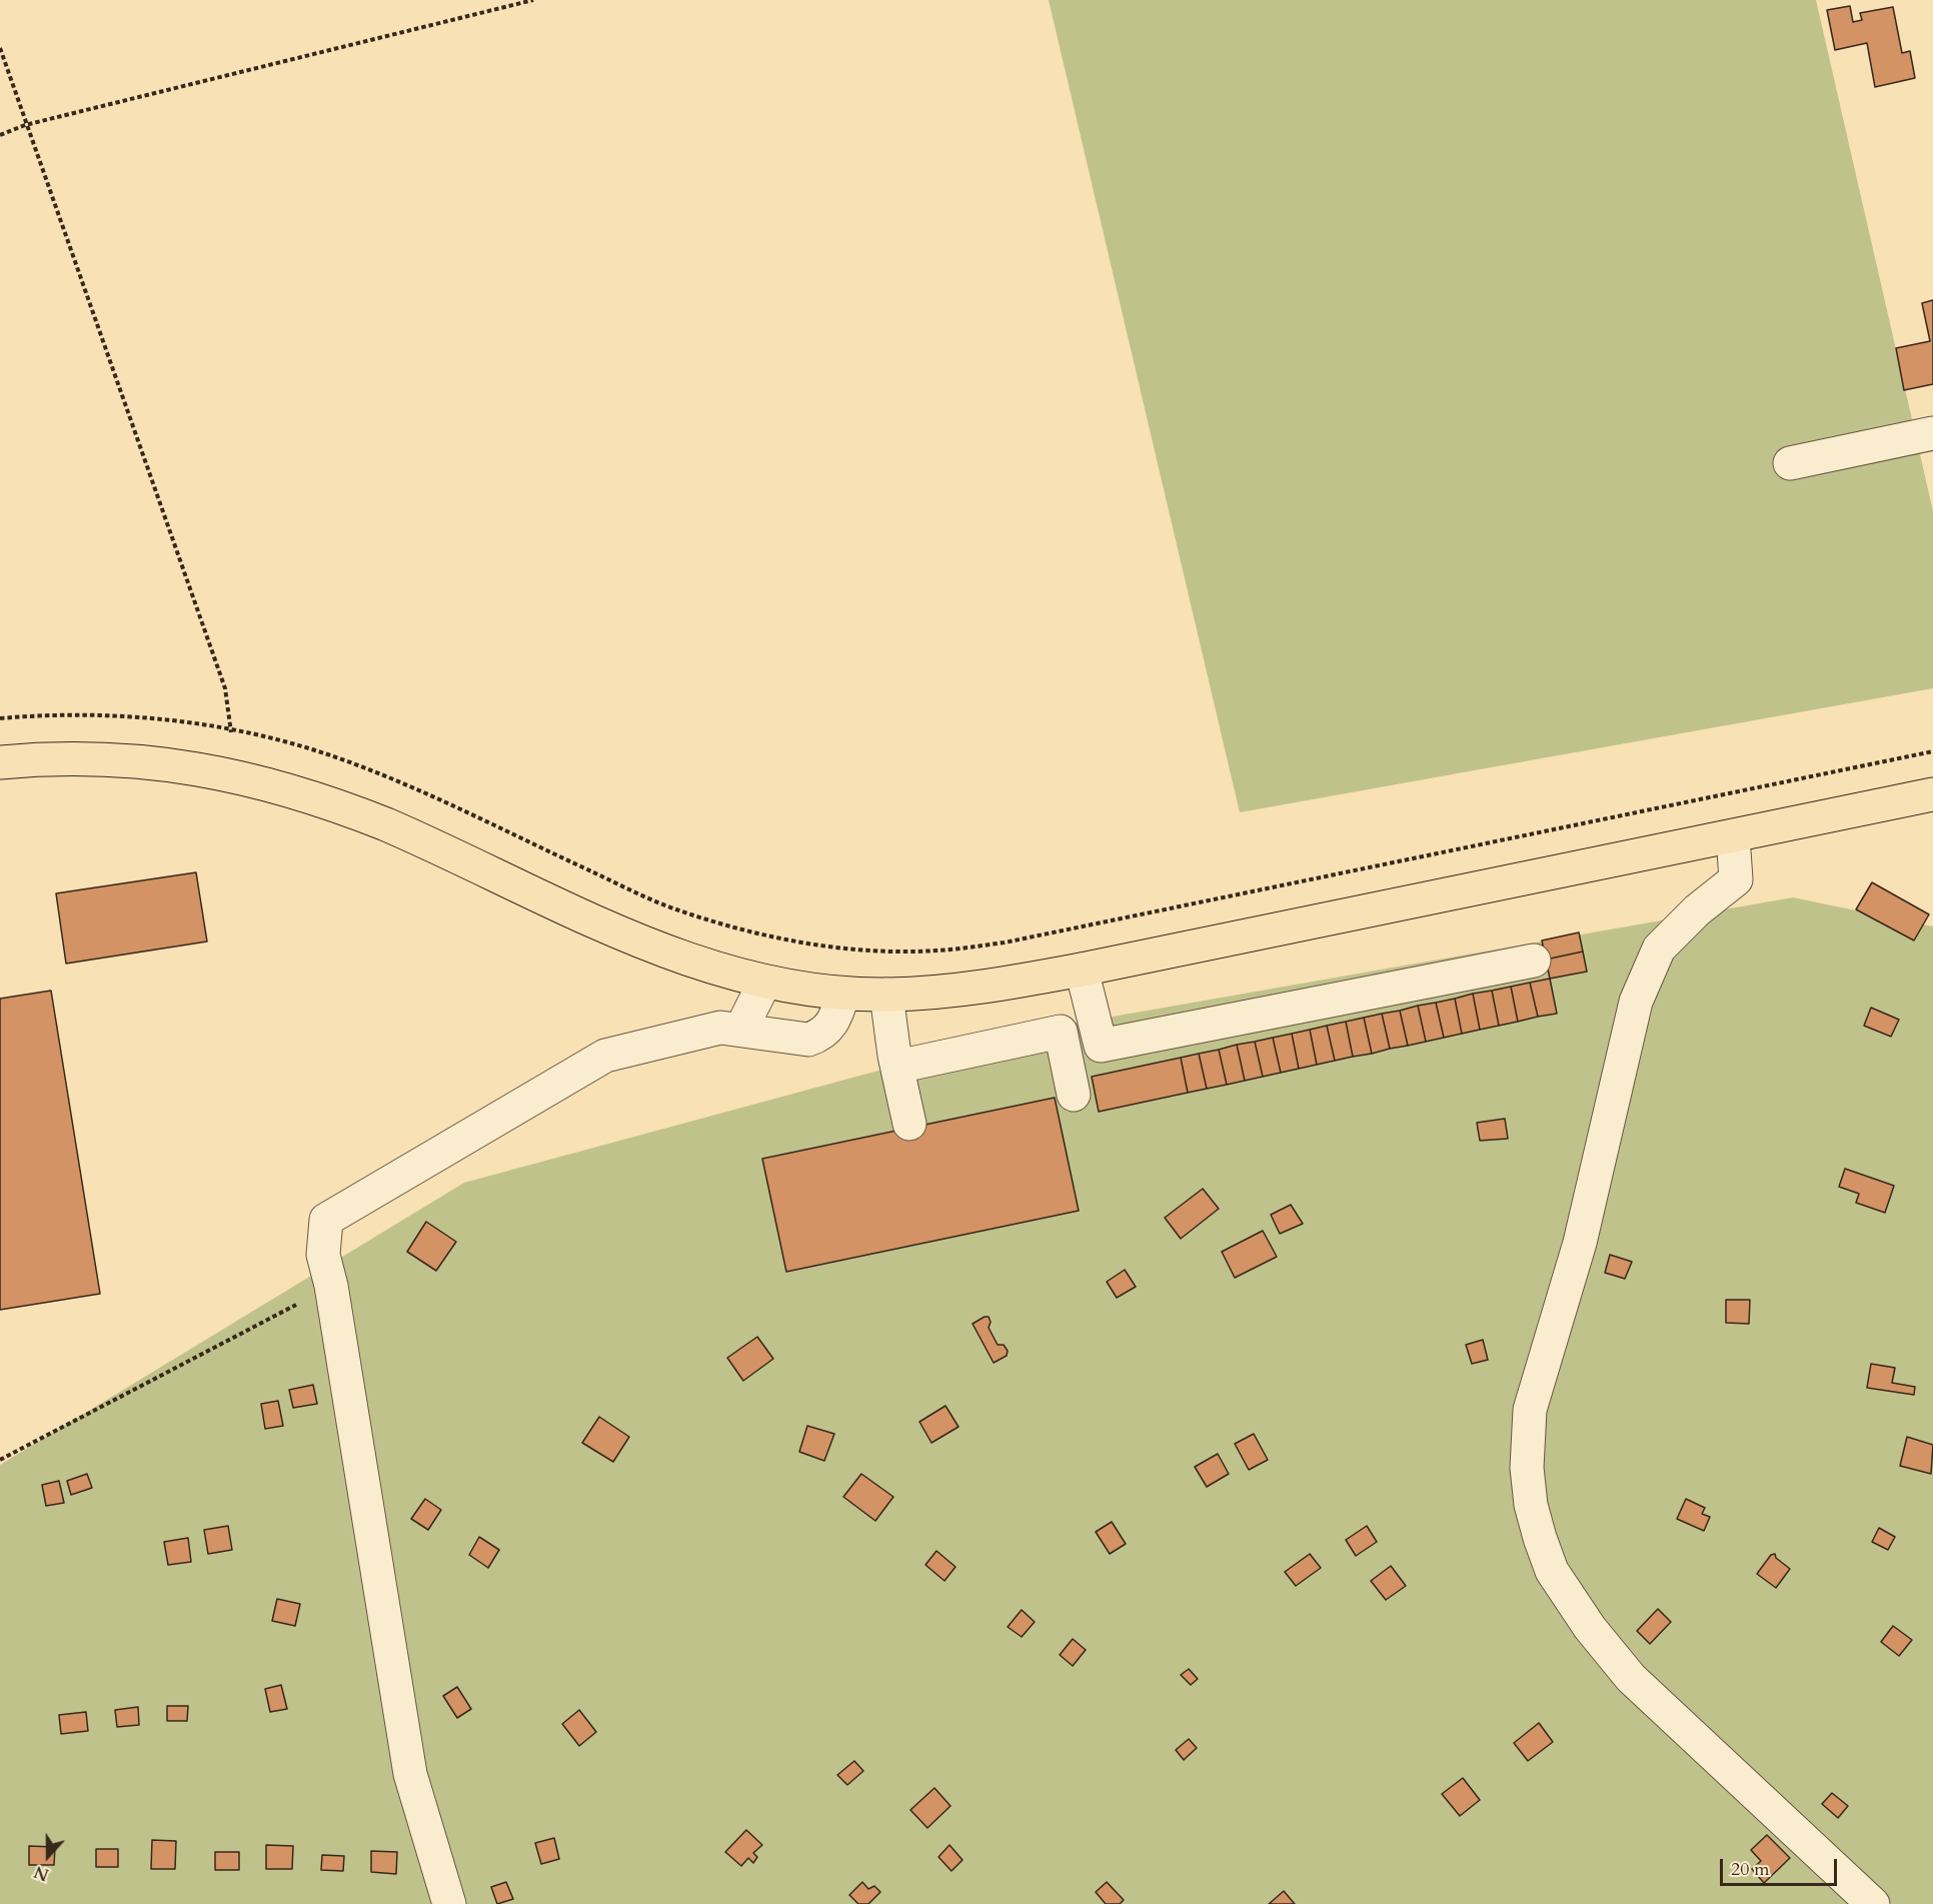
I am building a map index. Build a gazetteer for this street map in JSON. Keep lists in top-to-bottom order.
{
  "scale_bar": "20 m",
  "north": "bottom"
}
